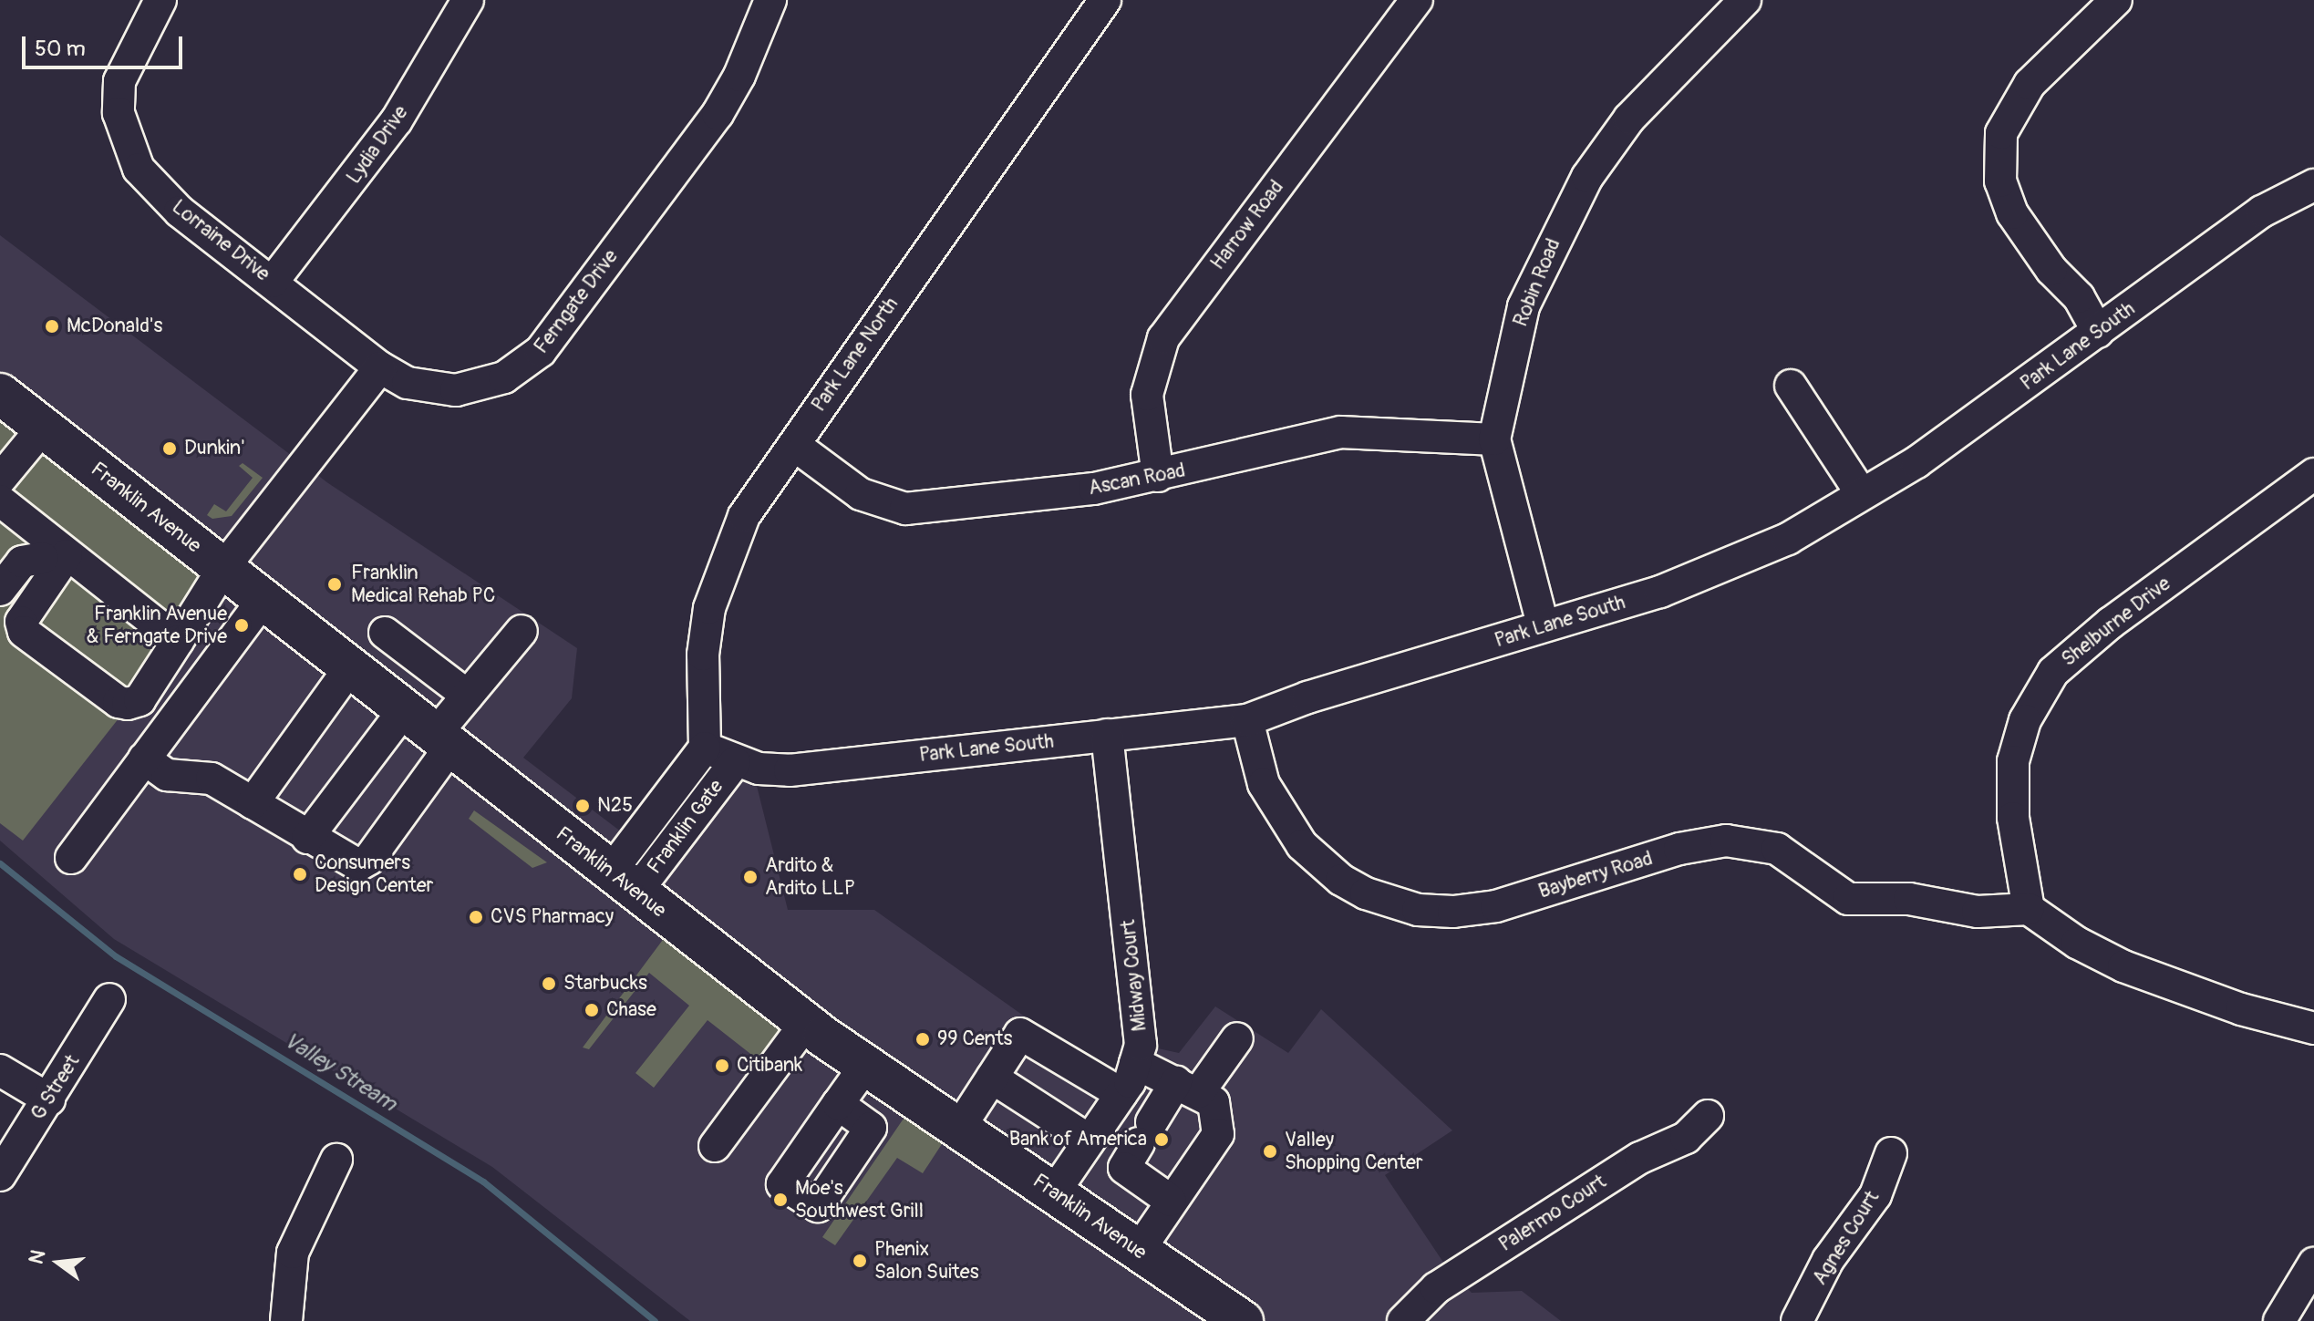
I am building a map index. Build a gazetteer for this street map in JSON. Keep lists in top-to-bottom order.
{
  "streets": {
    "main road": ["Franklin Avenue"],
    "street": [
      "Lydia Drive",
      "Harrow Road",
      "Lorraine Drive",
      "Robin Road",
      "Ferngate Drive",
      "Park Lane South",
      "Park Lane North",
      "Ascan Road",
      "Shelburne Drive",
      "Franklin Gate",
      "Bayberry Road",
      "Midway Court",
      "G Street",
      "Palermo Court",
      "Agnes Court"
    ]
  },
  "crossings": [
    ["Lydia Drive", "Lorraine Drive"],
    ["Harrow Road", "Ascan Road"],
    ["Lorraine Drive", "Ferngate Drive"],
    ["Robin Road", "Park Lane South"],
    ["Robin Road", "Ascan Road"],
    ["Park Lane South", "Park Lane North"],
    ["Park Lane South", "Franklin Gate"],
    ["Park Lane South", "Bayberry Road"],
    ["Park Lane South", "Midway Court"],
    ["Park Lane North", "Ascan Road"],
    ["Park Lane North", "Franklin Gate"],
    ["Franklin Avenue", "Franklin Gate"],
    ["Franklin Avenue", "Midway Court"],
    ["Shelburne Drive", "Bayberry Road"]
  ],
  "water": ["Valley Stream"],
  "places": [
    "McDonald's",
    "Dunkin'",
    "Franklin Medical Rehab PC",
    "Franklin Avenue & Ferngate Drive",
    "N25",
    "Consumers Design Center",
    "Ardito & Ardito LLP",
    "CVS Pharmacy",
    "Starbucks",
    "Chase",
    "99 Cents",
    "Citibank",
    "Bank of America",
    "Valley Shopping Center",
    "Moe's Southwest Grill",
    "Phenix Salon Suites"
  ],
  "scale_bar": "50 m",
  "north": "left"
}
